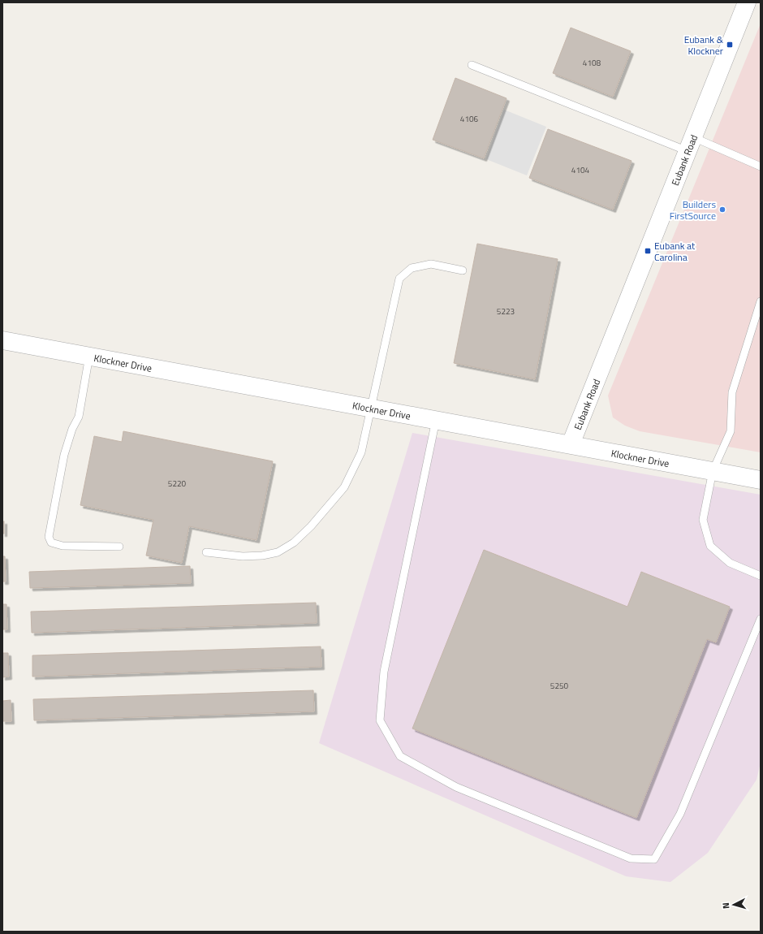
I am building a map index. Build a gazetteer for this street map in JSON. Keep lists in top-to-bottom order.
{
  "streets": {
    "street": ["Eubank Road", "Klockner Drive"]
  },
  "crossings": [
    ["Eubank Road", "Klockner Drive"]
  ],
  "places": {
    "transit": ["Eubank & Klockner", "Eubank at Carolina"],
    "other": ["Builders FirstSource"]
  },
  "house_numbers": [
    "4108",
    "4106",
    "4104",
    "5223",
    "5220",
    "5250"
  ],
  "north": "left"
}
